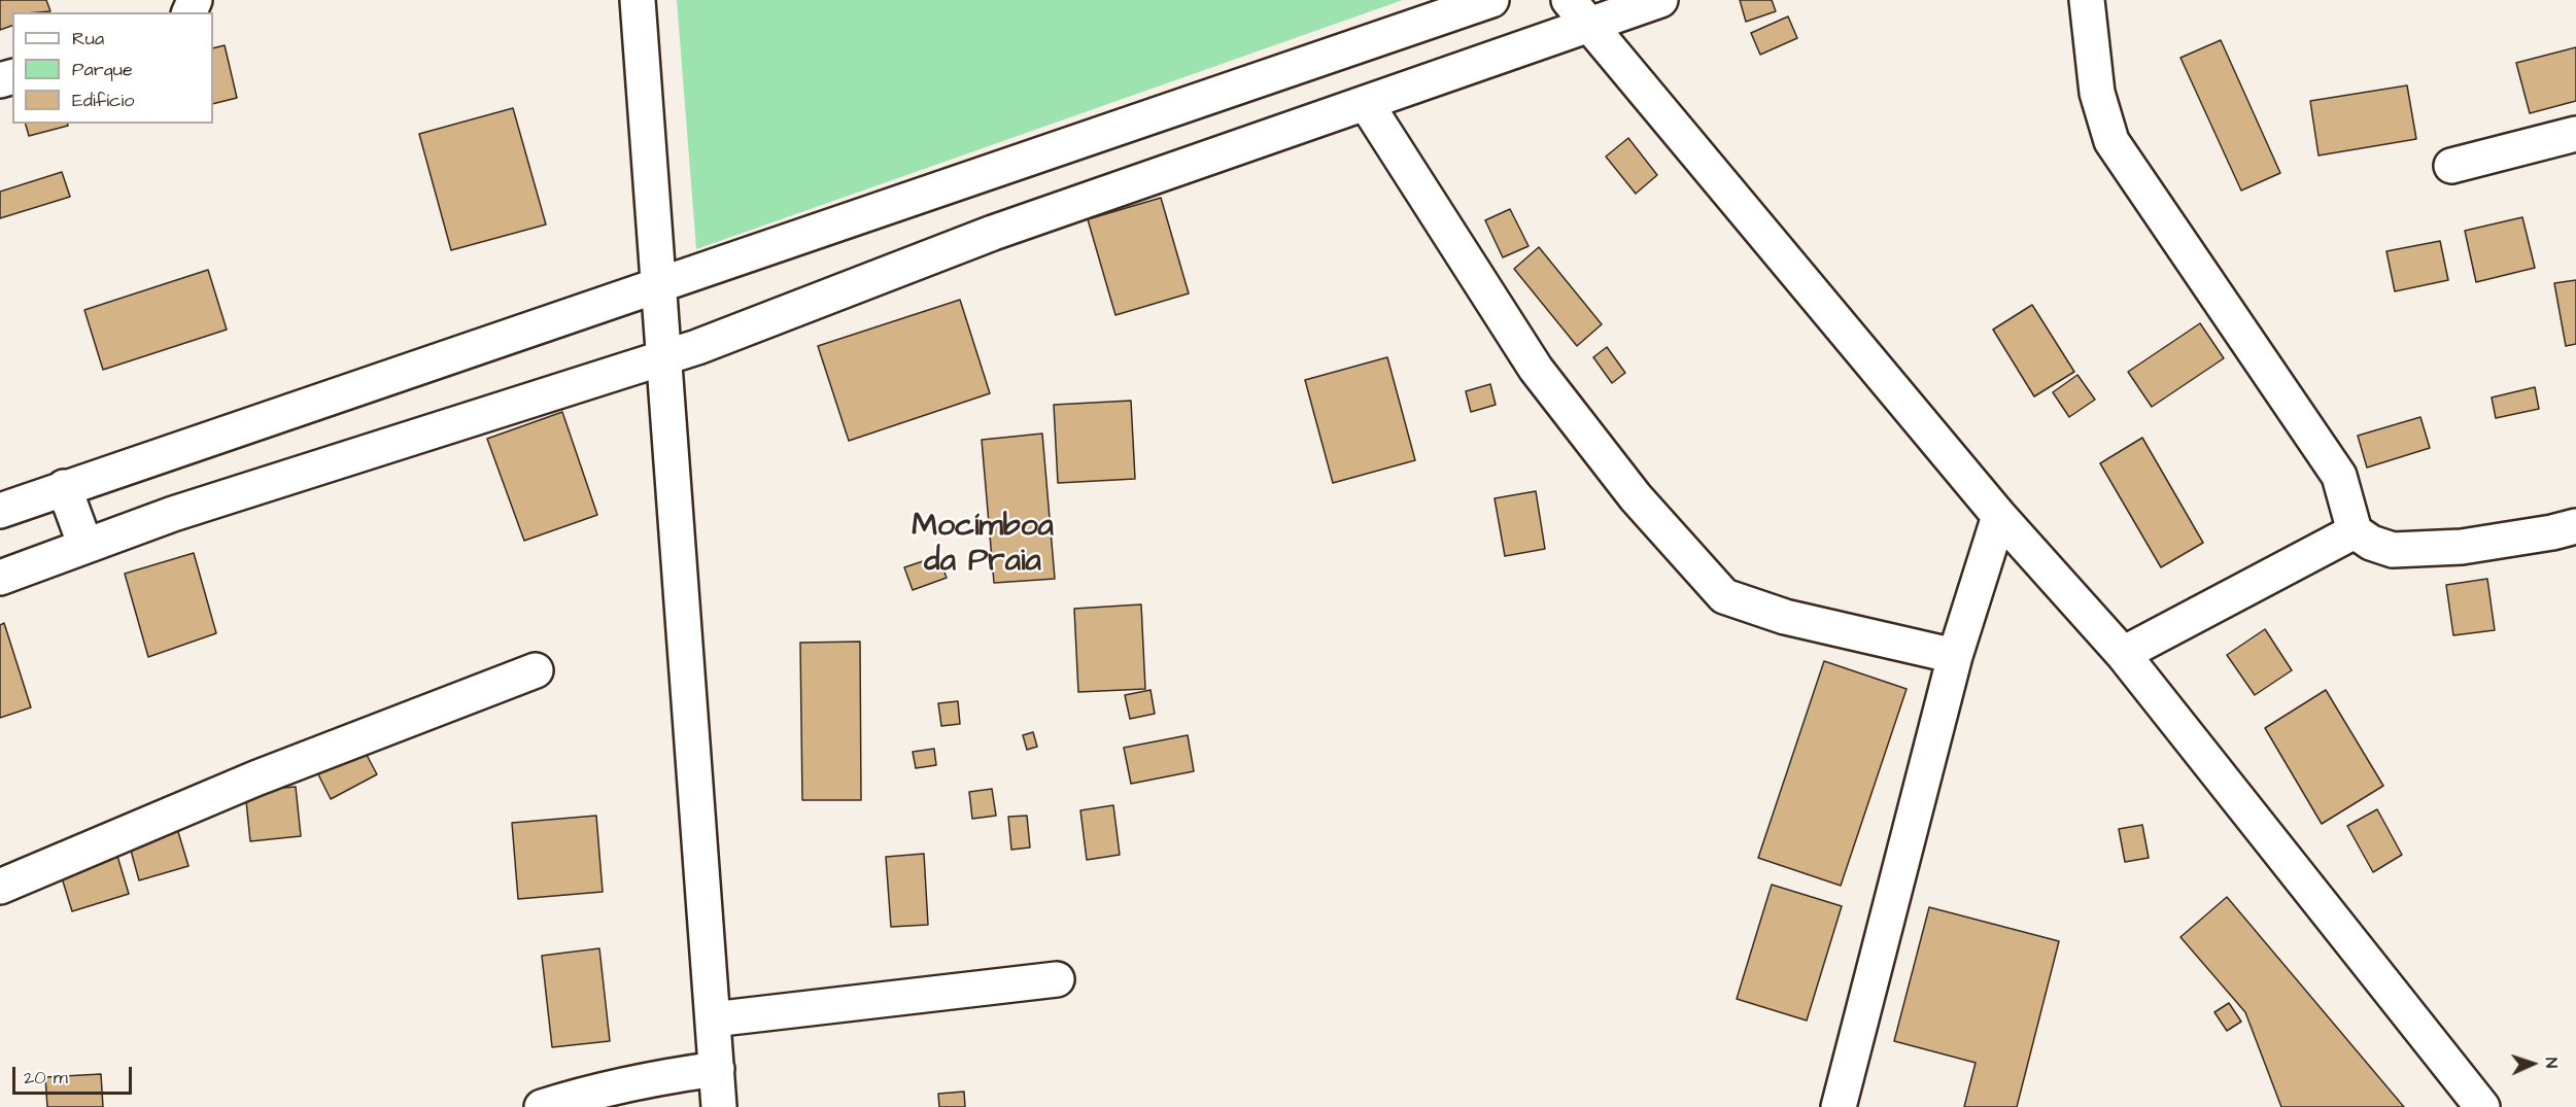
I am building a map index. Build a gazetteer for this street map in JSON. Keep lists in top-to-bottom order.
{
  "districts": ["Mocímboa da Praia"],
  "legend": ["Rua", "Parque", "Edifício"],
  "scale_bar": "20 m",
  "north": "right"
}
